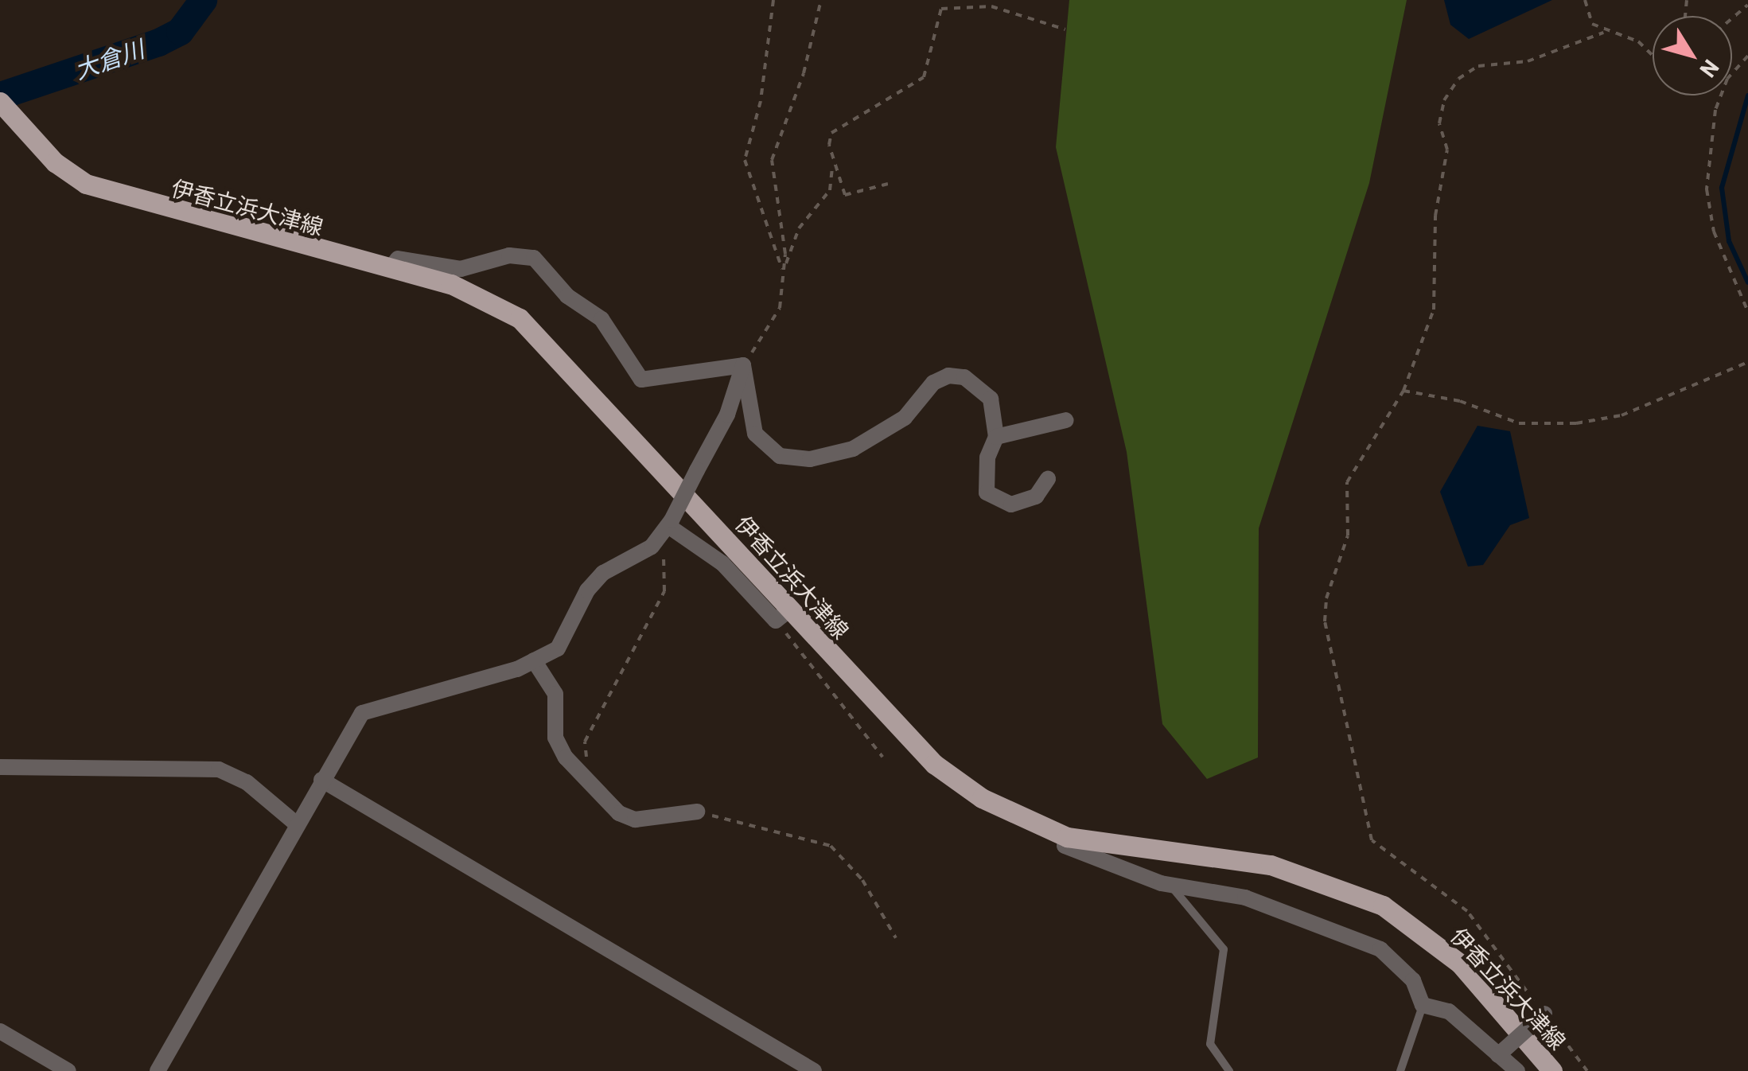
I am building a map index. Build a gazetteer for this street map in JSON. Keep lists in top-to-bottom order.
{
  "streets": {
    "main road": ["伊香立浜大津線"]
  },
  "water": ["大倉川"],
  "north": "bottom right"
}
